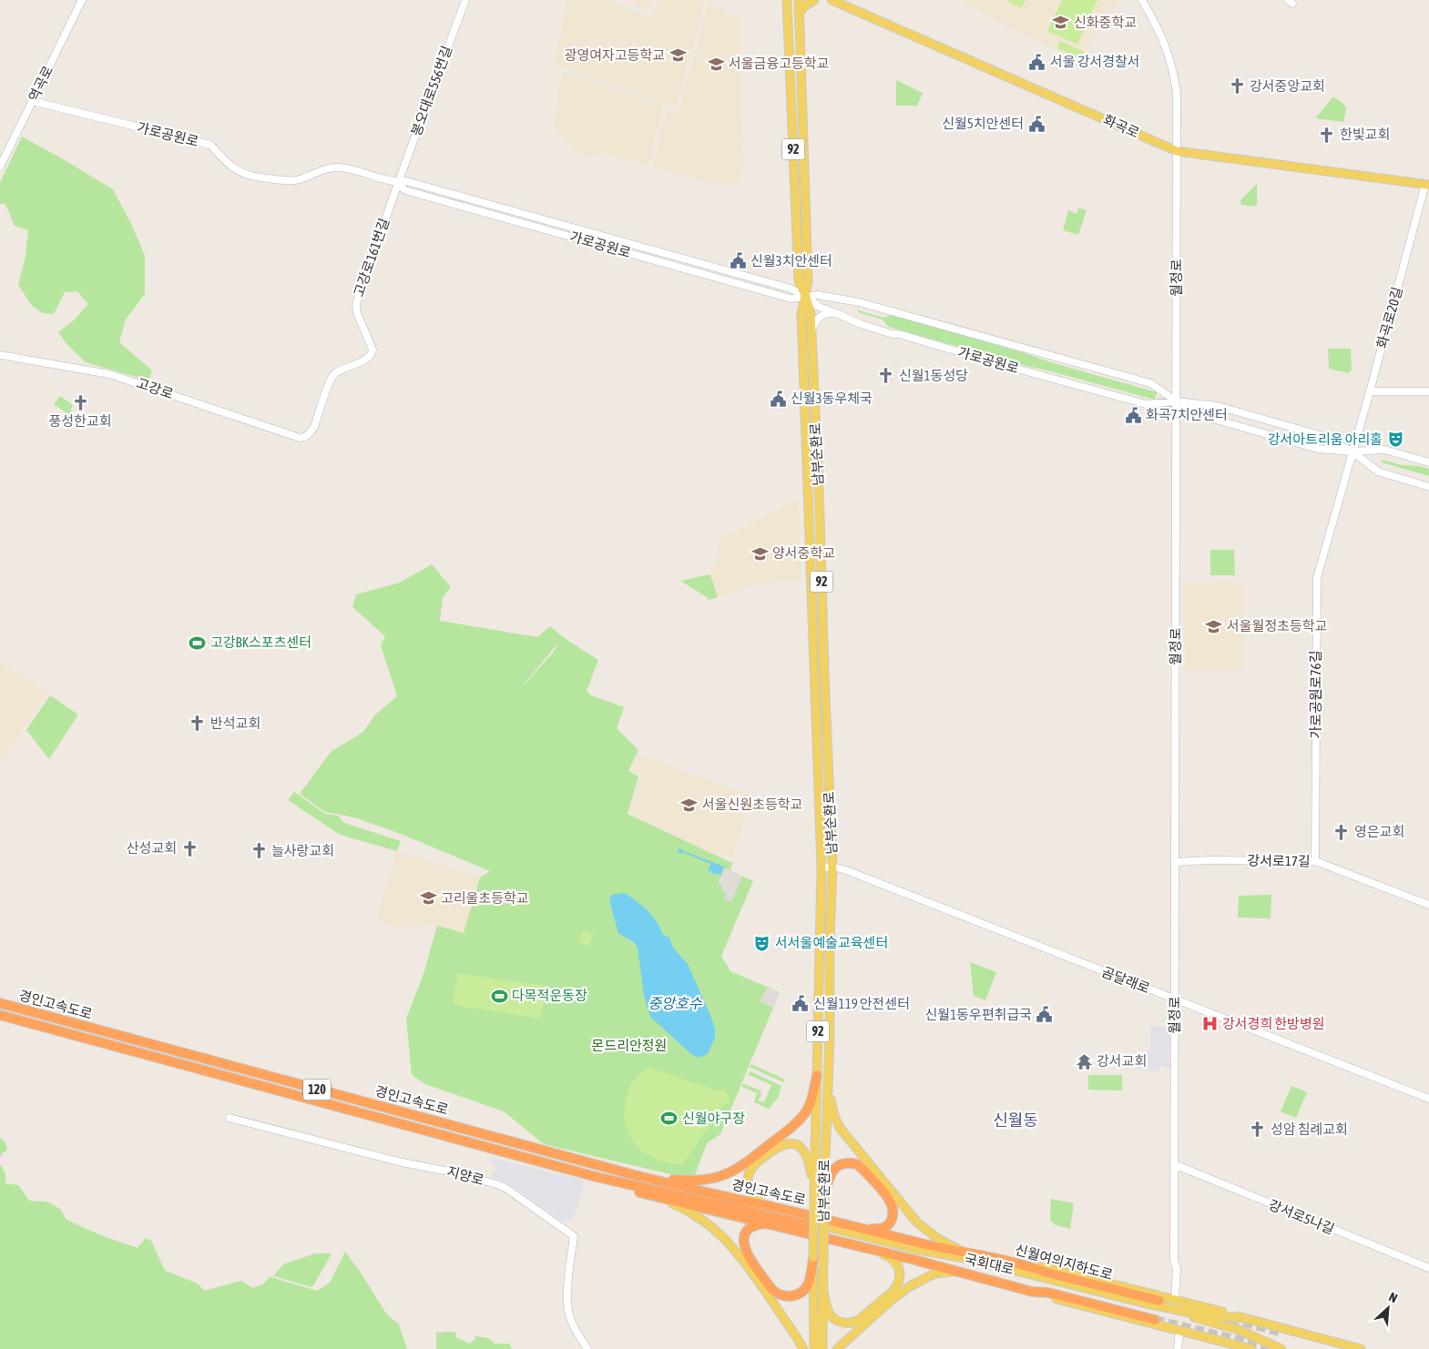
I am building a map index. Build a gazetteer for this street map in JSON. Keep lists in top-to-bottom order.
{
  "streets": {
    "highway": ["경인고속도로", "120", "신월여의지하도로"],
    "main road": [
      "화곡로",
      "92",
      "남부순환로",
      "국회대로"
    ],
    "street": [
      "역곡로",
      "봉오대로556번길",
      "가로공원로",
      "고강로161번길",
      "월정로",
      "화곡로20길",
      "고강로",
      "가로공원로76길",
      "강서로17길",
      "곰달래로",
      "지양로",
      "강서로5나길"
    ]
  },
  "crossings": [
    ["역곡로", "가로공원로"],
    ["봉오대로556번길", "가로공원로"],
    ["봉오대로556번길", "고강로161번길"],
    ["화곡로", "월정로"],
    ["화곡로", "화곡로20길"],
    ["가로공원로", "고강로161번길"],
    ["가로공원로", "월정로"],
    ["가로공원로", "화곡로20길"],
    ["가로공원로", "남부순환로"],
    ["가로공원로", "가로공원로76길"],
    ["고강로161번길", "고강로"],
    ["월정로", "강서로17길"],
    ["월정로", "곰달래로"],
    ["월정로", "강서로5나길"],
    ["화곡로20길", "가로공원로76길"],
    ["남부순환로", "곰달래로"],
    ["가로공원로76길", "강서로17길"],
    ["경인고속도로", "신월여의지하도로"],
    ["경인고속도로", "국회대로"],
    ["신월여의지하도로", "국회대로"]
  ],
  "districts": ["신월동"],
  "water": ["중앙호수"],
  "parks": ["몬드리안정원"],
  "places": {
    "school or university": [
      "신화중학교",
      "광영여자고등학교",
      "서울금융고등학교",
      "양서중학교",
      "서울월정초등학교",
      "서울신원초등학교",
      "고리울초등학교"
    ],
    "public building": [
      "서울 강서경찰서",
      "신월5치안센터",
      "신월3치안센터",
      "신월3동우체국",
      "화곡7치안센터",
      "신월119 안전센터",
      "신월1동우편취급국"
    ],
    "church": [
      "강서중앙교회",
      "한빛교회",
      "신월1동성당",
      "풍성한교회",
      "반석교회",
      "영은교회",
      "산성교회",
      "늘사랑교회",
      "성암 침례교회"
    ],
    "theatre": ["강서아트리움 아리홀", "서서울예술교육센터"],
    "sports": ["고강BK스포츠센터", "다목적운동장", "신월야구장"],
    "hospital": ["강서경희 한방병원"],
    "temple": ["강서교회"]
  },
  "north": "top right"
}
